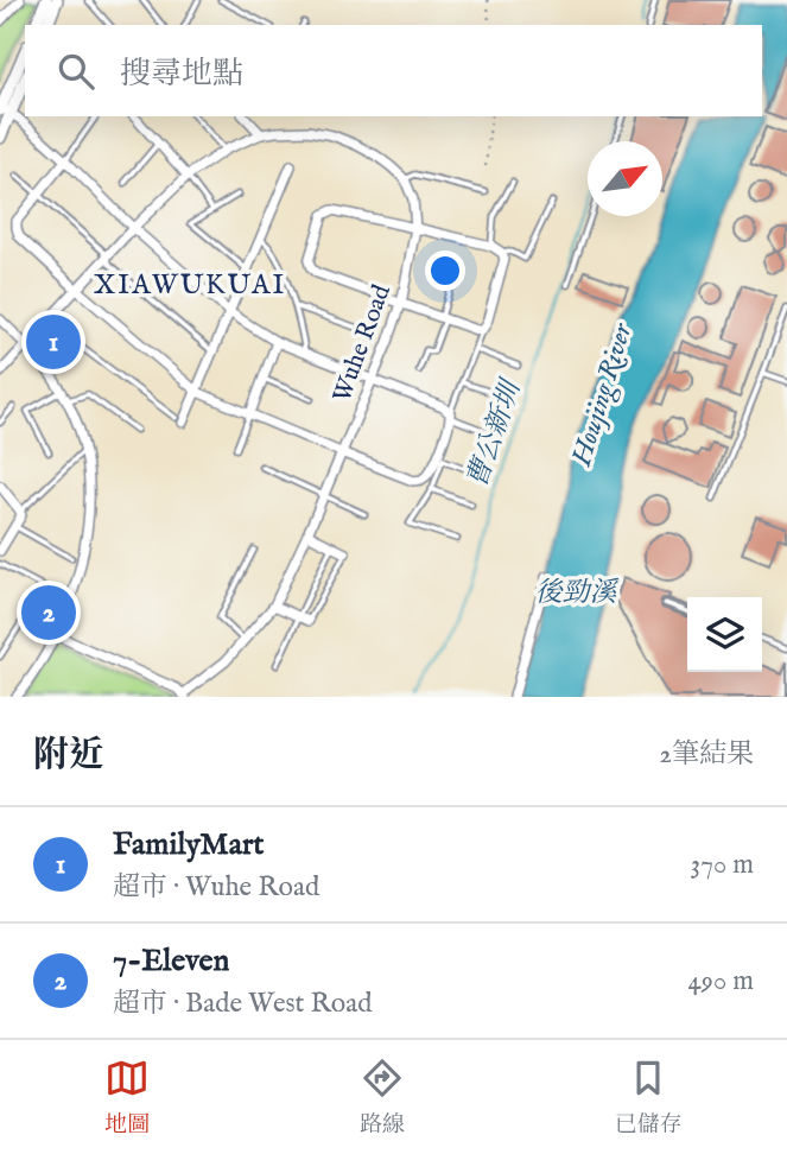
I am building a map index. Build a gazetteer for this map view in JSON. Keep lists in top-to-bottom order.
{
  "streets": {
    "street": ["Wuhe Road"]
  },
  "districts": ["XIAWUKUAI"],
  "water": ["Houjing River", "曹公新圳", "後勁溪"],
  "north": "top right",
  "page": {
    "search": "搜尋地點",
    "pins": ["1", "2"],
    "heading": ["附近", "2筆結果"],
    "list": [
      {
        "mark": "1",
        "name": "FamilyMart",
        "note": "超市 · Wuhe Road",
        "value": "370 m"
      },
      {
        "mark": "2",
        "name": "7-Eleven",
        "note": "超市 · Bade West Road",
        "value": "490 m"
      }
    ],
    "nav": ["地圖", "路線", "已儲存"]
  }
}
